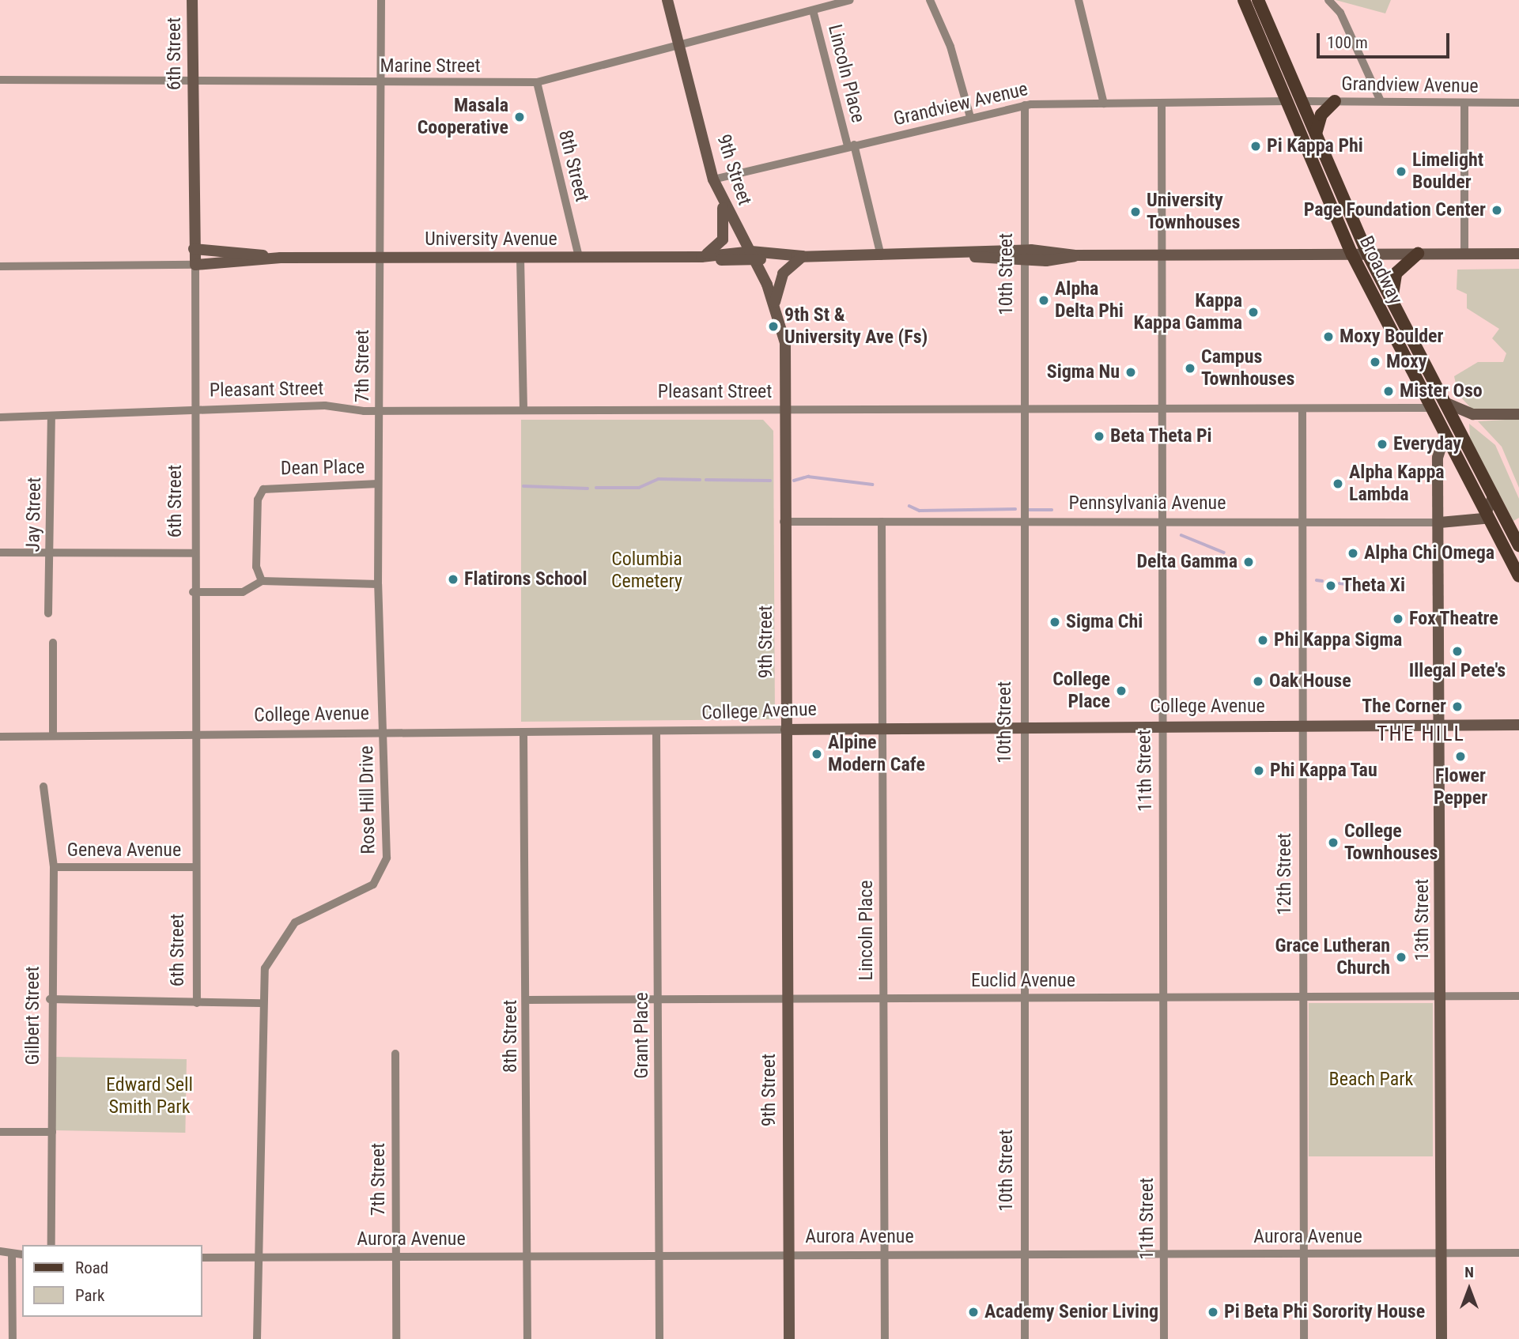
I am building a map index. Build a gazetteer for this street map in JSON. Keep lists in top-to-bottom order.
{
  "streets": {
    "main road": ["Broadway"],
    "street": [
      "6th Street",
      "Marine Street",
      "Lincoln Place",
      "Grandview Avenue",
      "8th Street",
      "9th Street",
      "University Avenue",
      "10th Street",
      "7th Street",
      "Pleasant Street",
      "Dean Place",
      "Pennsylvania Avenue",
      "Jay Street",
      "College Avenue",
      "11th Street",
      "Rose Hill Drive",
      "Geneva Avenue",
      "12th Street",
      "13th Street",
      "Euclid Avenue",
      "Gilbert Street",
      "Grant Place",
      "Aurora Avenue"
    ]
  },
  "crossings": [
    ["6th Street", "Marine Street"],
    ["6th Street", "University Avenue"],
    ["6th Street", "Pleasant Street"],
    ["6th Street", "College Avenue"],
    ["6th Street", "Geneva Avenue"],
    ["Marine Street", "Lincoln Place"],
    ["Marine Street", "8th Street"],
    ["Marine Street", "9th Street"],
    ["Marine Street", "7th Street"],
    ["Lincoln Place", "Grandview Avenue"],
    ["Lincoln Place", "University Avenue"],
    ["Lincoln Place", "Pennsylvania Avenue"],
    ["Lincoln Place", "College Avenue"],
    ["Lincoln Place", "Euclid Avenue"],
    ["Lincoln Place", "Aurora Avenue"],
    ["Grandview Avenue", "9th Street"],
    ["Grandview Avenue", "Broadway"],
    ["Grandview Avenue", "10th Street"],
    ["Grandview Avenue", "11th Street"],
    ["8th Street", "University Avenue"],
    ["8th Street", "College Avenue"],
    ["8th Street", "Euclid Avenue"],
    ["8th Street", "Aurora Avenue"],
    ["9th Street", "University Avenue"],
    ["9th Street", "Pleasant Street"],
    ["9th Street", "Pennsylvania Avenue"],
    ["9th Street", "College Avenue"],
    ["9th Street", "Euclid Avenue"],
    ["9th Street", "Aurora Avenue"],
    ["University Avenue", "Broadway"],
    ["University Avenue", "10th Street"],
    ["University Avenue", "7th Street"],
    ["University Avenue", "11th Street"],
    ["Broadway", "Pleasant Street"],
    ["Broadway", "Pennsylvania Avenue"],
    ["Broadway", "13th Street"],
    ["10th Street", "Pleasant Street"],
    ["10th Street", "Pennsylvania Avenue"],
    ["10th Street", "College Avenue"],
    ["10th Street", "Euclid Avenue"],
    ["10th Street", "Aurora Avenue"],
    ["7th Street", "Pleasant Street"],
    ["7th Street", "Dean Place"],
    ["7th Street", "College Avenue"],
    ["7th Street", "Rose Hill Drive"],
    ["7th Street", "Aurora Avenue"],
    ["Pleasant Street", "Jay Street"],
    ["Pleasant Street", "11th Street"],
    ["Pleasant Street", "12th Street"],
    ["Pennsylvania Avenue", "11th Street"],
    ["Pennsylvania Avenue", "12th Street"],
    ["Pennsylvania Avenue", "13th Street"],
    ["College Avenue", "11th Street"],
    ["College Avenue", "Rose Hill Drive"],
    ["College Avenue", "12th Street"],
    ["College Avenue", "13th Street"],
    ["College Avenue", "Grant Place"],
    ["11th Street", "Euclid Avenue"],
    ["11th Street", "Aurora Avenue"],
    ["Geneva Avenue", "Gilbert Street"],
    ["12th Street", "Euclid Avenue"],
    ["12th Street", "Aurora Avenue"],
    ["13th Street", "Euclid Avenue"],
    ["13th Street", "Aurora Avenue"],
    ["Euclid Avenue", "Grant Place"],
    ["Grant Place", "Aurora Avenue"]
  ],
  "districts": ["THE HILL"],
  "parks": ["Columbia Cemetery", "Beach Park", "Edward Sell Smith Park"],
  "places": [
    "Masala Cooperative",
    "Pi Kappa Phi",
    "Limelight Boulder",
    "Page Foundation Center",
    "University Townhouses",
    "Alpha Delta Phi",
    "Kappa Kappa Gamma",
    "9th St & University Ave (Fs)",
    "Moxy Boulder",
    "Moxy",
    "Campus Townhouses",
    "Sigma Nu",
    "Mister Oso",
    "Beta Theta Pi",
    "Everyday",
    "Alpha Kappa Lambda",
    "Alpha Chi Omega",
    "Delta Gamma",
    "Flatirons School",
    "Theta Xi",
    "Fox Theatre",
    "Sigma Chi",
    "Phi Kappa Sigma",
    "Illegal Pete's",
    "Oak House",
    "College Place",
    "The Corner",
    "Alpine Modern Cafe",
    "Flower Pepper",
    "Phi Kappa Tau",
    "College Townhouses",
    "Grace Lutheran Church",
    "Academy Senior Living",
    "Pi Beta Phi Sorority House"
  ],
  "legend": ["Road", "Park"],
  "scale_bar": "100 m",
  "north": "top"
}
